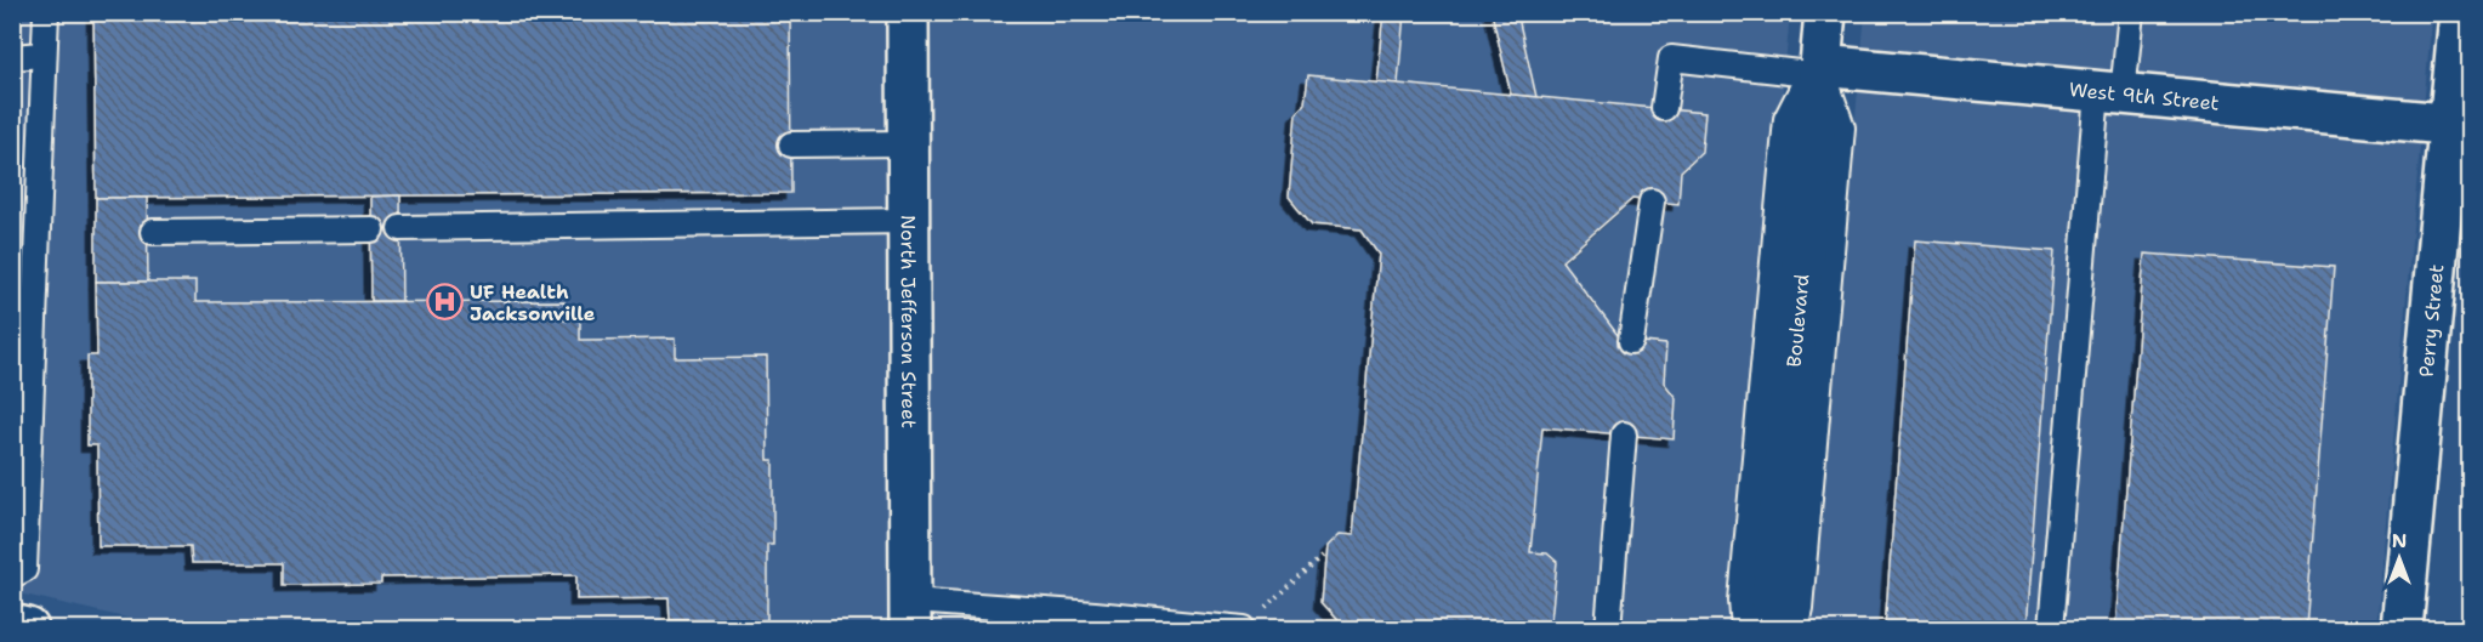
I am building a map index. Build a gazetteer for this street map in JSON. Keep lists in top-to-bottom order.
{
  "streets": {
    "street": [
      "West 9th Street",
      "North Jefferson Street",
      "Boulevard",
      "Perry Street"
    ]
  },
  "crossings": [
    ["West 9th Street", "Boulevard"],
    ["West 9th Street", "Perry Street"]
  ],
  "places": {
    "hospital": ["UF Health Jacksonville"]
  },
  "north": "top"
}
